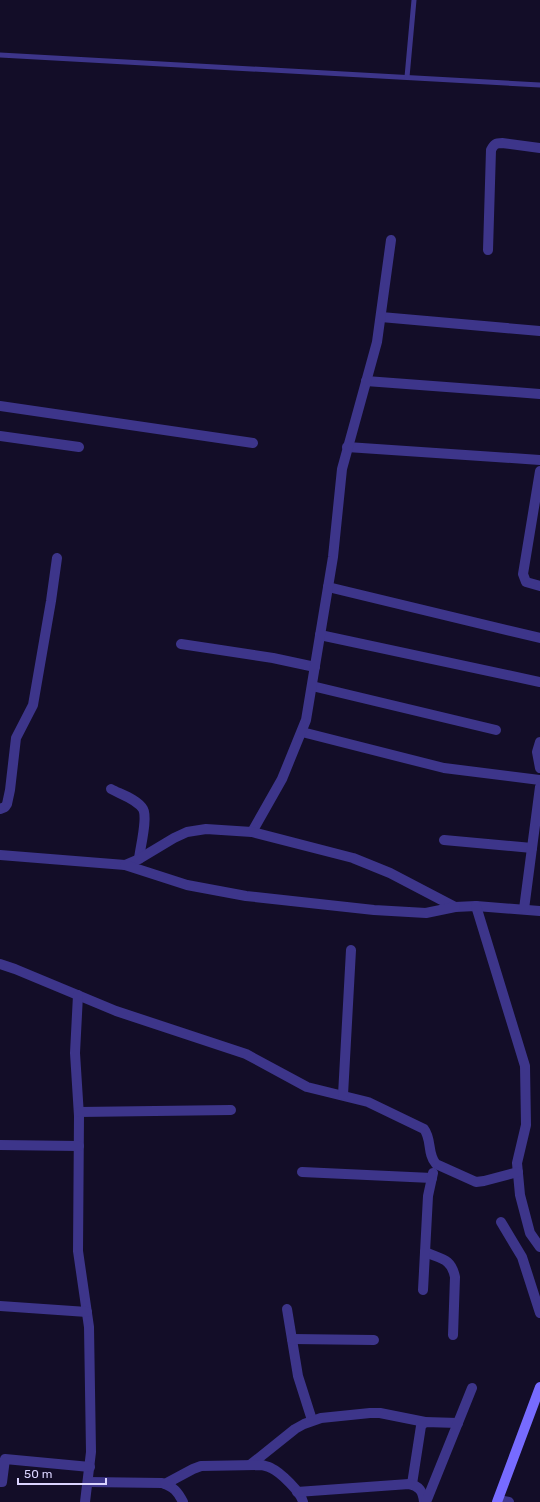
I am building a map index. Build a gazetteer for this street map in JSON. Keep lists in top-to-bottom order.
{
  "scale_bar": "50 m"
}
